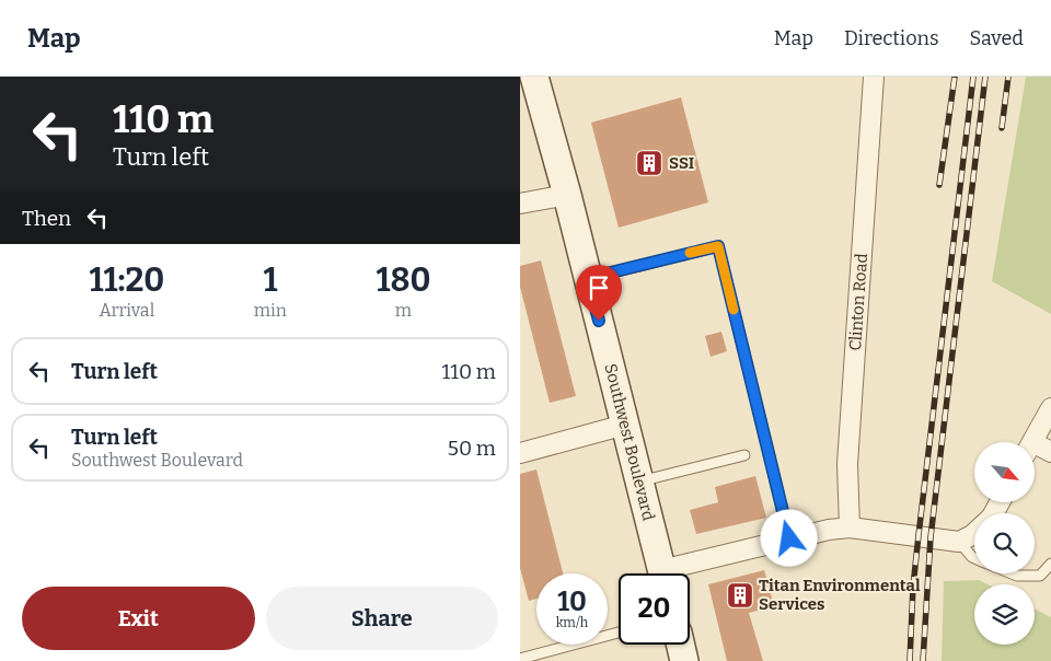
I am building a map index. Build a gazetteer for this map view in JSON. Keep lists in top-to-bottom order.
{
  "streets": {
    "main road": ["Southwest Boulevard"],
    "street": ["Clinton Road"]
  },
  "places": {
    "building": ["SSI", "Titan Environmental Services"]
  },
  "north": "bottom right",
  "page": {
    "header": "Map",
    "nav": ["Map", "Directions", "Saved"],
    "turn": ["110 m", "Turn left"],
    "then": "Then",
    "eta": [
      "11:20",
      "Arrival",
      "1",
      "min",
      "180",
      "m"
    ],
    "list": [
      {
        "name": "Turn left",
        "value": "110 m"
      },
      {
        "name": "Turn left",
        "note": "Southwest Boulevard",
        "value": "50 m"
      }
    ],
    "speed": "10 km/h",
    "limit": "20",
    "buttons": ["Exit", "Share"]
  }
}
